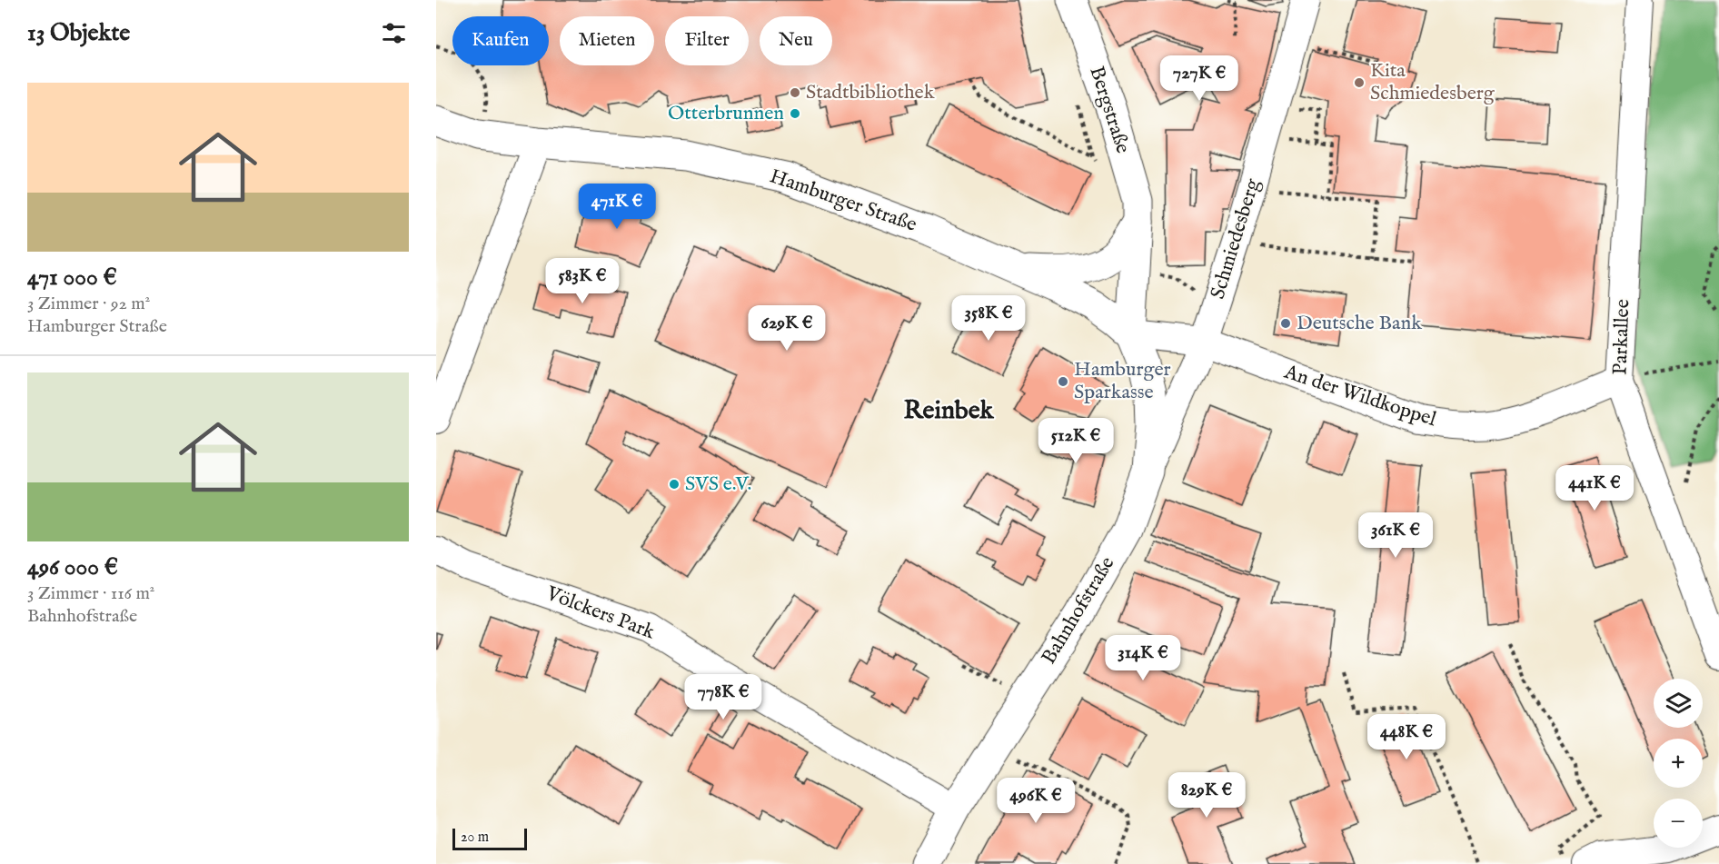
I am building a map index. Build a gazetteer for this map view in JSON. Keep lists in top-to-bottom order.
{
  "streets": {
    "main road": ["Bergstraße", "Hamburger Straße", "Bahnhofstraße"],
    "street": [
      "Schmiedesberg",
      "Parkallee",
      "An der Wildkoppel",
      "Völckers Park"
    ]
  },
  "crossings": [
    ["Bergstraße", "Hamburger Straße"],
    ["Bergstraße", "An der Wildkoppel"],
    ["Bergstraße", "Bahnhofstraße"],
    ["Hamburger Straße", "An der Wildkoppel"],
    ["Hamburger Straße", "Bahnhofstraße"],
    ["Schmiedesberg", "An der Wildkoppel"],
    ["Schmiedesberg", "Bahnhofstraße"],
    ["Parkallee", "An der Wildkoppel"],
    ["An der Wildkoppel", "Bahnhofstraße"],
    ["Bahnhofstraße", "Völckers Park"]
  ],
  "districts": ["Reinbek"],
  "places": [
    "Kita Schmiedesberg",
    "Stadtbibliothek",
    "Otterbrunnen",
    "Deutsche Bank",
    "Hamburger Sparkasse",
    "SVS e.V."
  ],
  "scale_bar": "20 m",
  "page": {
    "heading": "13 Objekte",
    "chip": [
      "Kaufen",
      "Mieten",
      "Filter",
      "Neu"
    ],
    "price": [
      "727K €",
      "471K €",
      "583K €",
      "358K €",
      "629K €",
      "512K €",
      "441K €",
      "361K €",
      "314K €",
      "778K €",
      "448K €",
      "829K €",
      "496K €"
    ],
    "list": [
      {
        "name": "471 000 €",
        "note": "3 Zimmer · 92 m² · Hamburger Straße"
      },
      {
        "name": "496 000 €",
        "note": "3 Zimmer · 116 m² · Bahnhofstraße"
      }
    ],
    "map_buttons": ["+", "−"],
    "scale": "20 m"
  }
}
